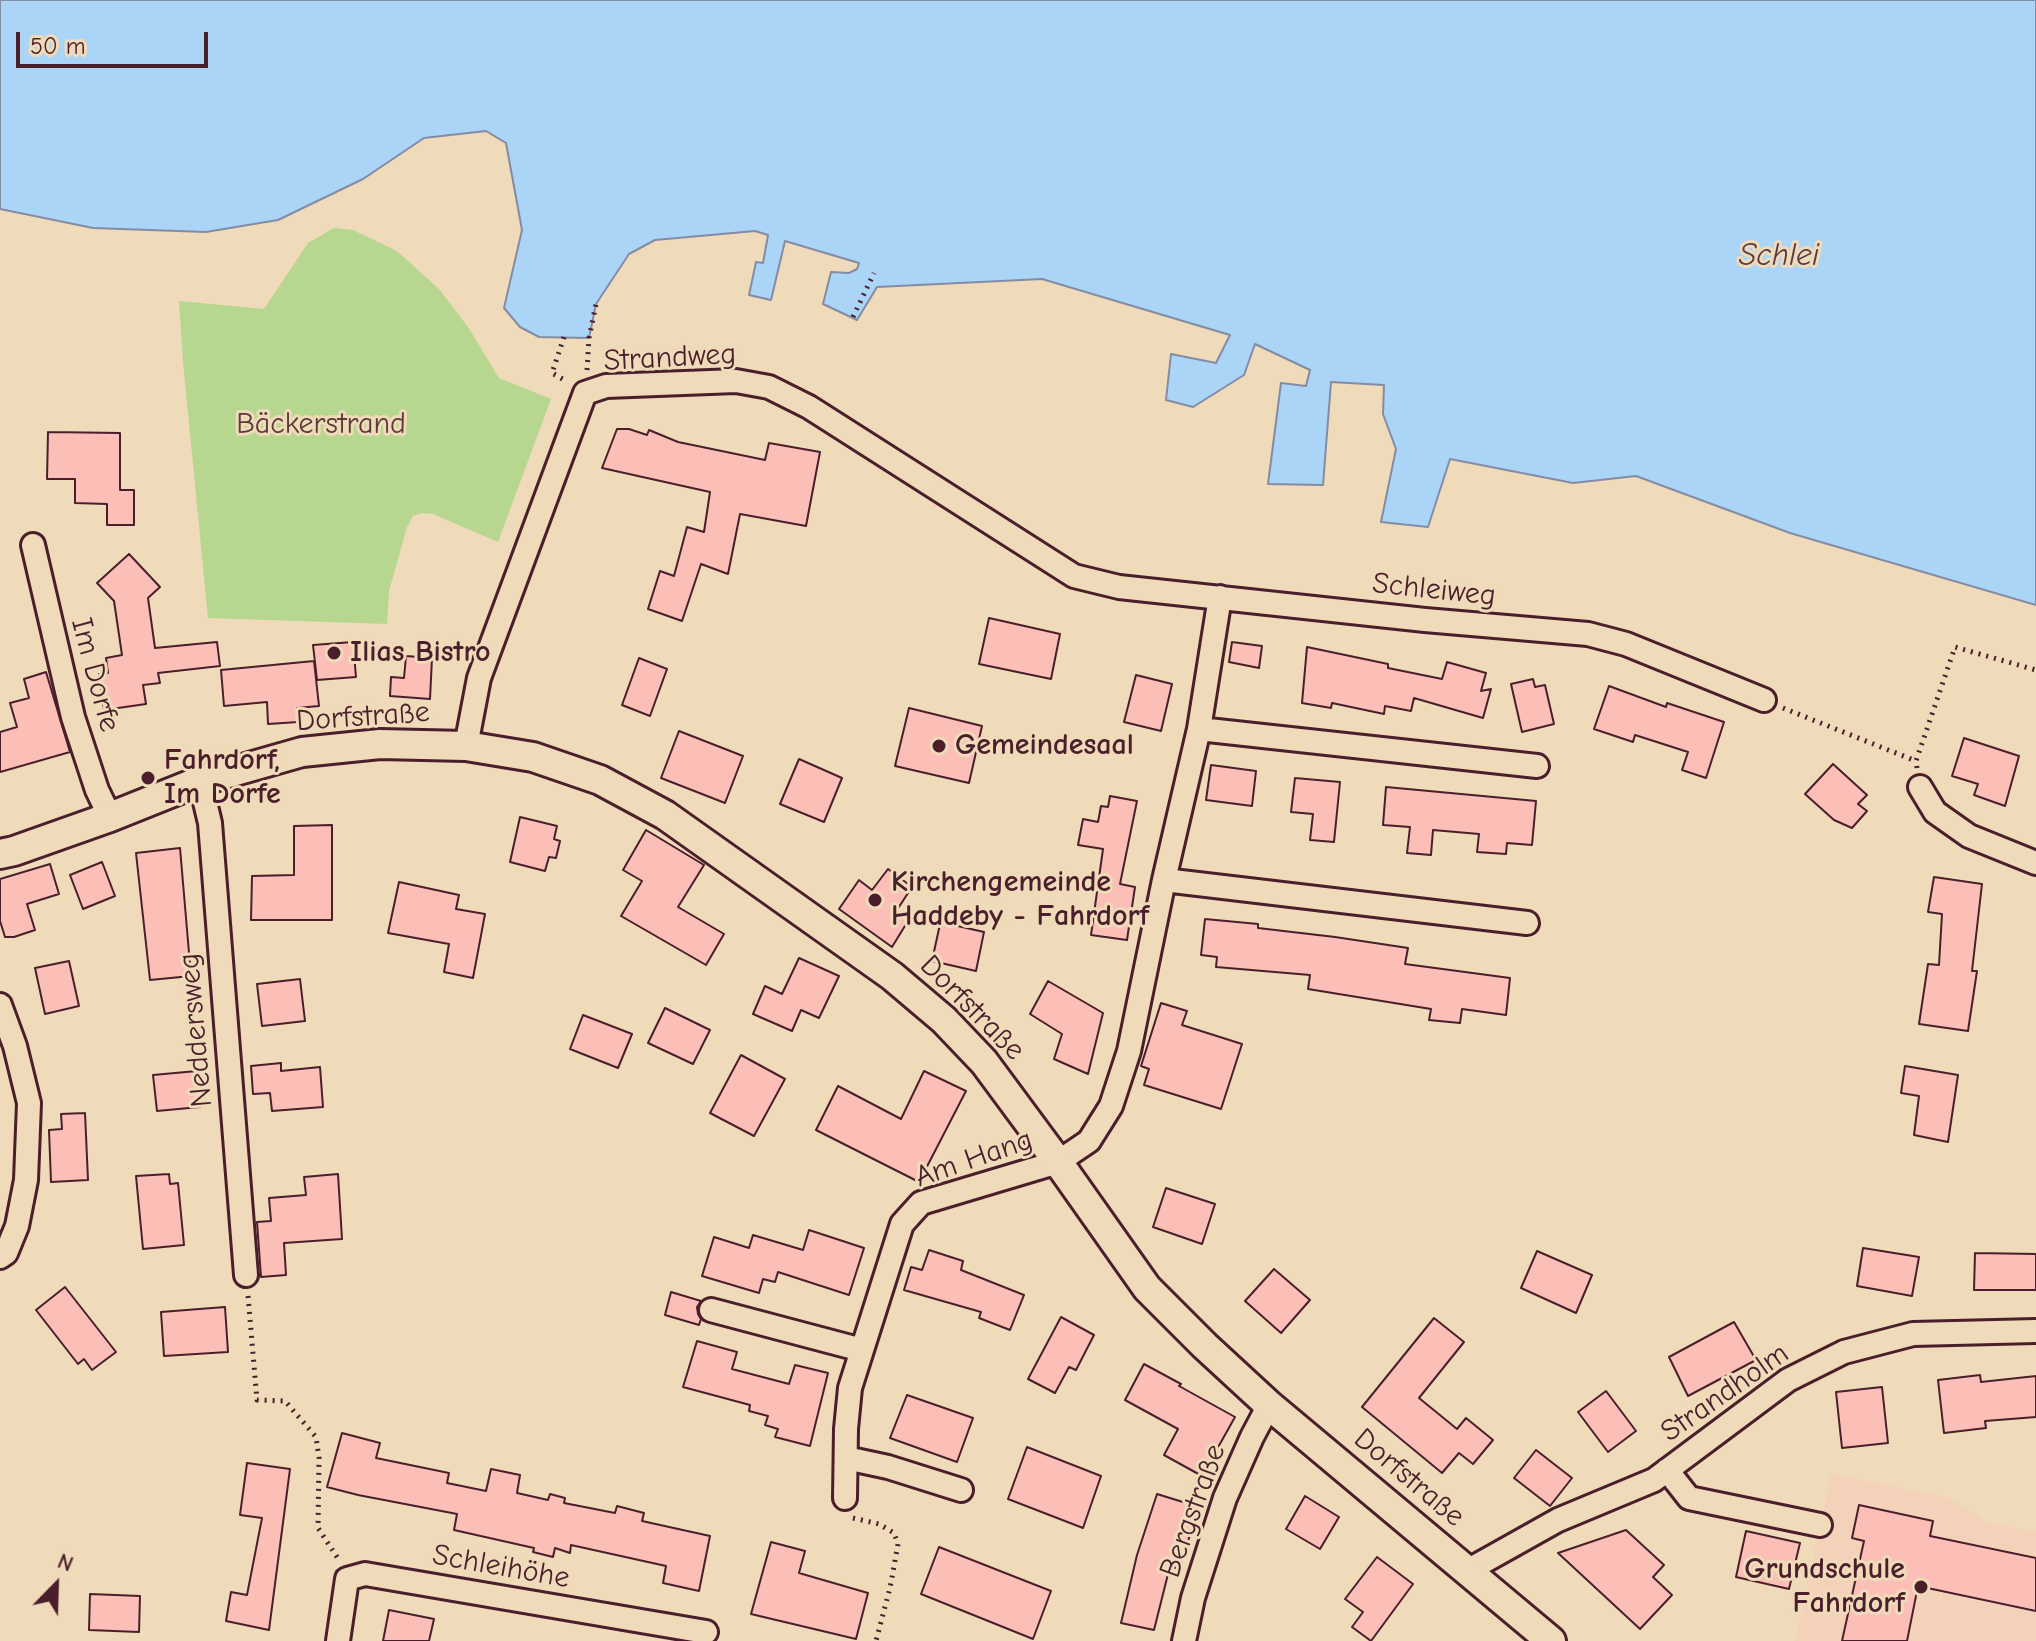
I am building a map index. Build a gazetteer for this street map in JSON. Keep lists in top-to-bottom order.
{
  "streets": {
    "street": [
      "Strandweg",
      "Schleiweg",
      "Im Dorfe",
      "Dorfstraße",
      "Neddersweg",
      "Am Hang",
      "Strandholm",
      "Bergstraße",
      "Schleihöhe"
    ]
  },
  "crossings": [
    ["Strandweg", "Schleiweg"],
    ["Strandweg", "Dorfstraße"],
    ["Im Dorfe", "Dorfstraße"],
    ["Dorfstraße", "Neddersweg"],
    ["Dorfstraße", "Am Hang"],
    ["Dorfstraße", "Strandholm"],
    ["Dorfstraße", "Bergstraße"]
  ],
  "water": ["Schlei"],
  "parks": ["Bäckerstrand"],
  "places": [
    "Ilias Bistro",
    "Gemeindesaal",
    "Fahrdorf, Im Dorfe",
    "Kirchengemeinde Haddeby - Fahrdorf",
    "Grundschule Fahrdorf"
  ],
  "scale_bar": "50 m",
  "north": "top right"
}
